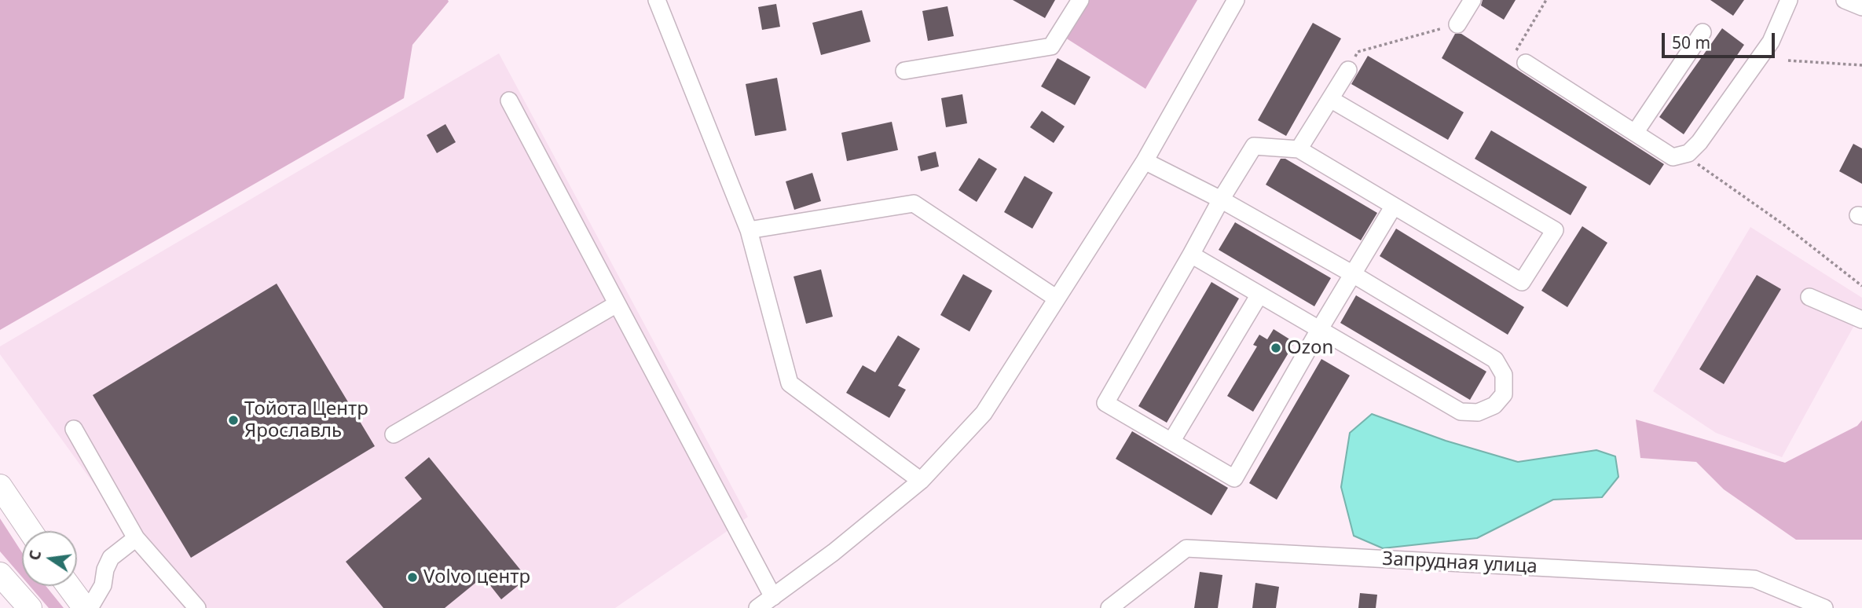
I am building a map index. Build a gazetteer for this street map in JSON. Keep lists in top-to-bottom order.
{
  "streets": {
    "street": ["Запрудная улица"]
  },
  "places": ["Ozon", "Тойота Центр Ярославль", "Volvo центр"],
  "scale_bar": "50 m",
  "north": "left"
}
